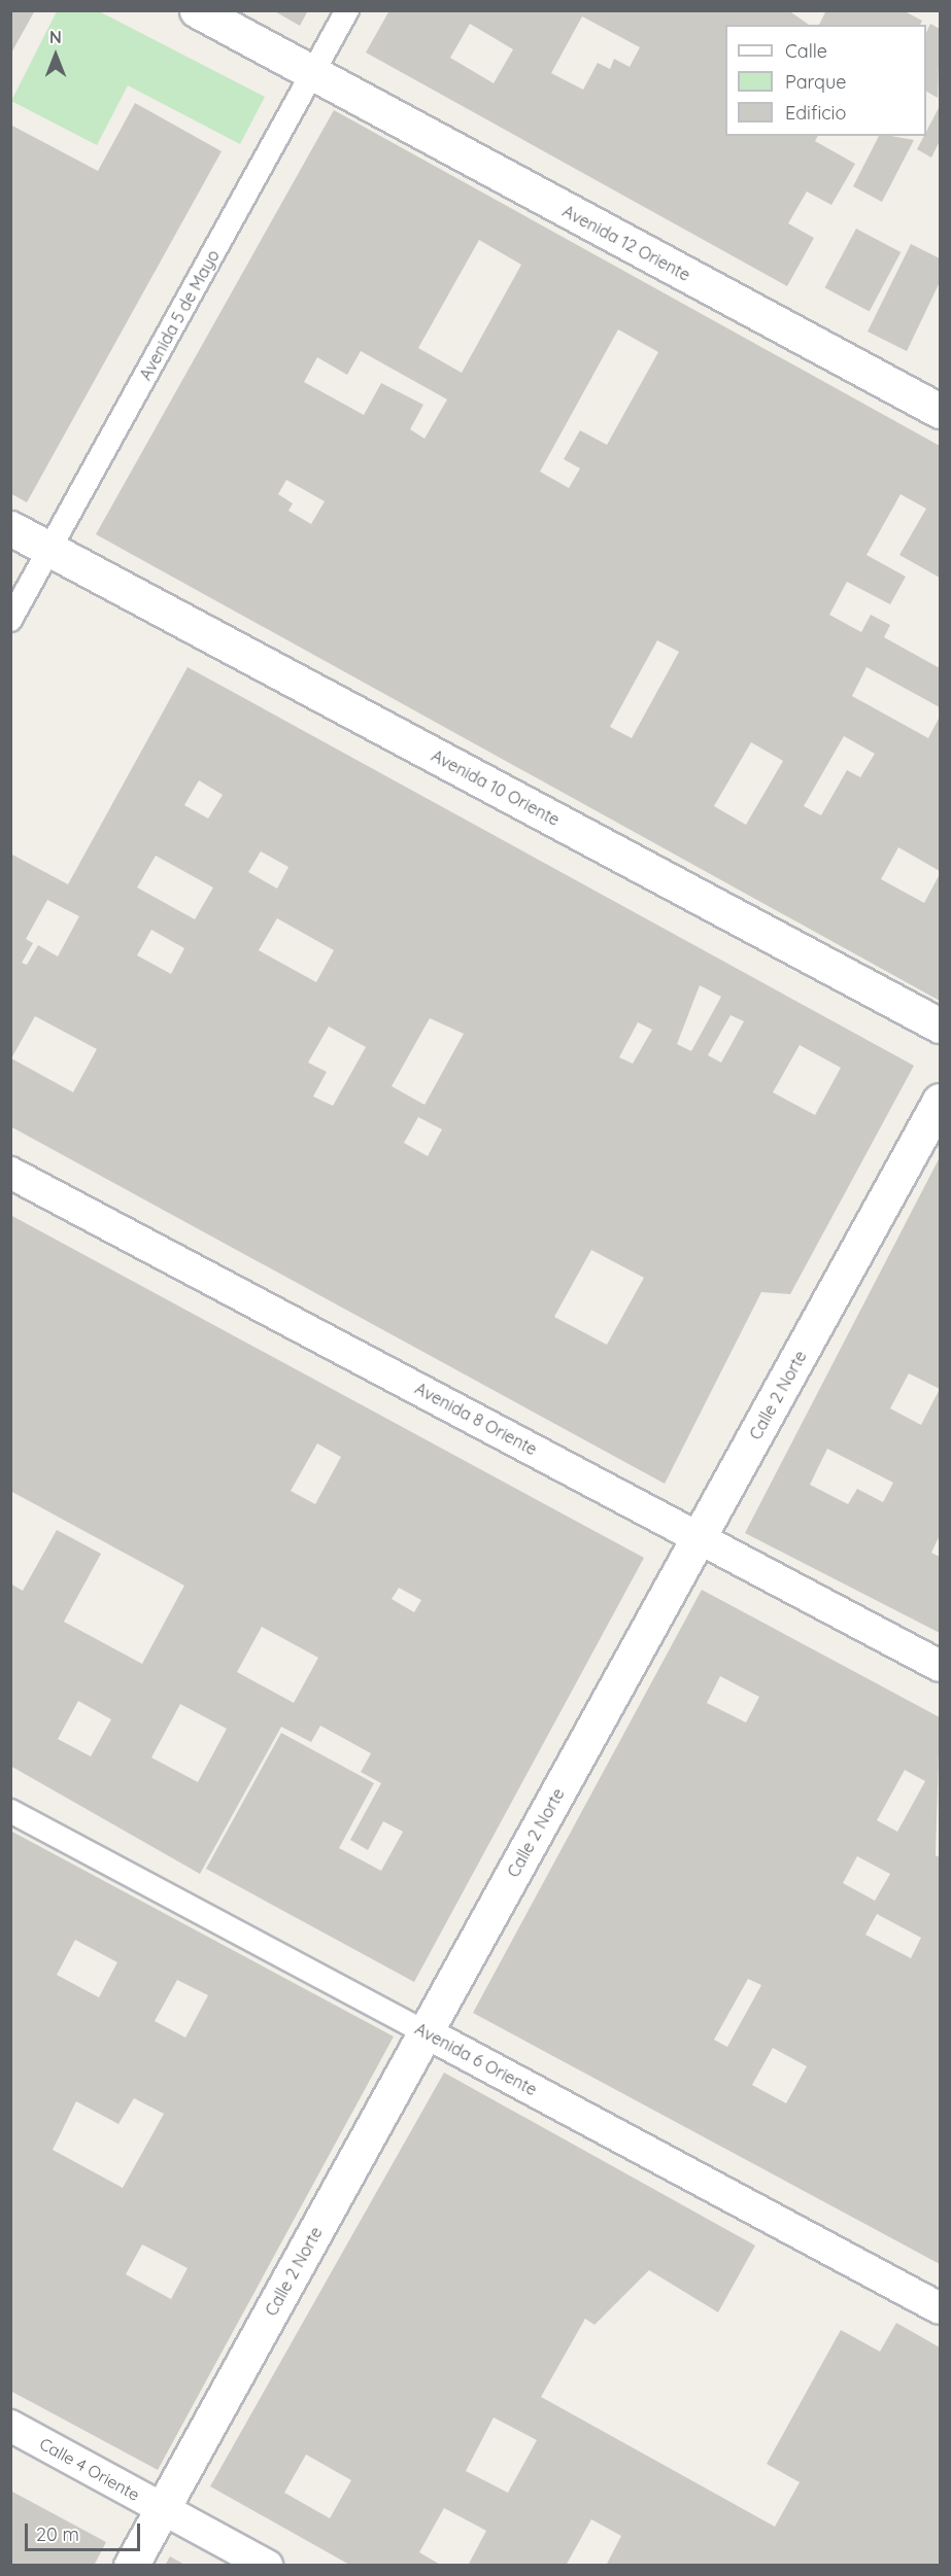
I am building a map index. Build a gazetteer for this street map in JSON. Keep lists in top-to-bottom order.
{
  "streets": {
    "main road": ["Avenida 12 Oriente", "Avenida 10 Oriente", "Calle 2 Norte"],
    "street": [
      "Avenida 5 de Mayo",
      "Avenida 8 Oriente",
      "Avenida 6 Oriente",
      "Calle 4 Oriente"
    ]
  },
  "crossings": [
    ["Avenida 12 Oriente", "Avenida 5 de Mayo"],
    ["Avenida 5 de Mayo", "Avenida 10 Oriente"],
    ["Calle 2 Norte", "Avenida 8 Oriente"],
    ["Calle 2 Norte", "Avenida 6 Oriente"],
    ["Calle 2 Norte", "Calle 4 Oriente"]
  ],
  "legend": ["Calle", "Parque", "Edificio"],
  "scale_bar": "20 m",
  "north": "top"
}
